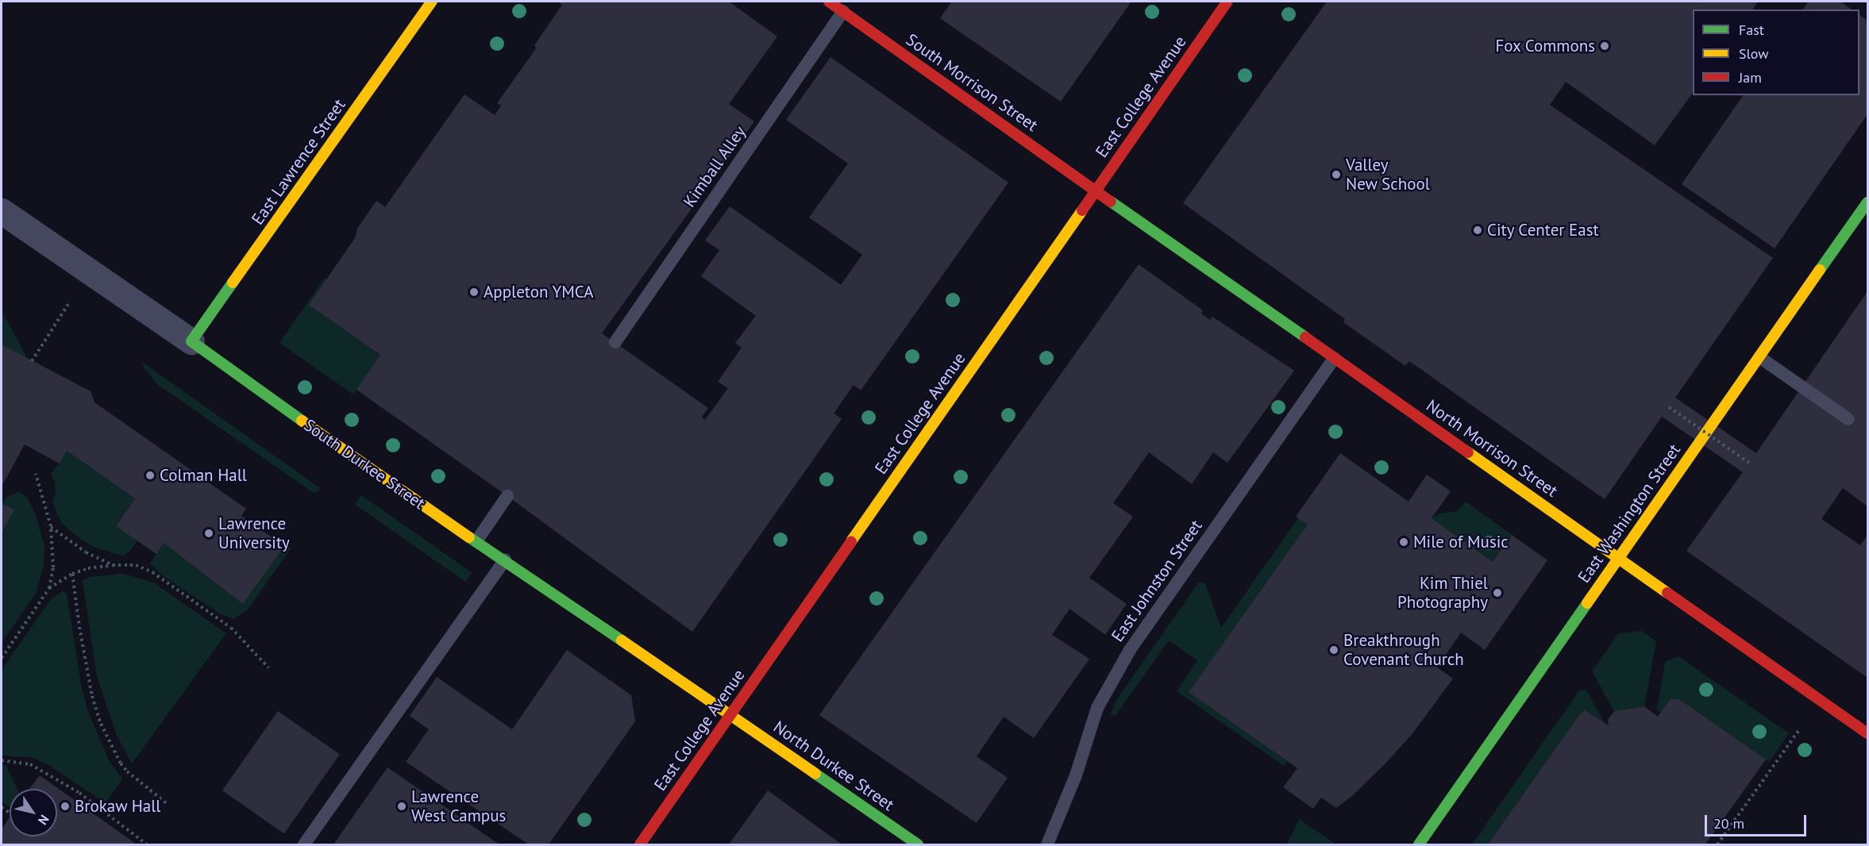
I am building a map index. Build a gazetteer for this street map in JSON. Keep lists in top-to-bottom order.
{
  "streets": {
    "main road": [
      "South Morrison Street",
      "East College Avenue",
      "East Lawrence Street",
      "North Morrison Street",
      "South Durkee Street",
      "East Washington Street",
      "North Durkee Street"
    ],
    "lane": ["Kimball Alley", "East Johnston Street"]
  },
  "crossings": [
    ["South Morrison Street", "East College Avenue"],
    ["South Morrison Street", "Kimball Alley"],
    ["South Morrison Street", "North Morrison Street"],
    ["East College Avenue", "North Morrison Street"],
    ["East College Avenue", "South Durkee Street"],
    ["East College Avenue", "North Durkee Street"],
    ["East Lawrence Street", "South Durkee Street"],
    ["North Morrison Street", "East Washington Street"],
    ["North Morrison Street", "East Johnston Street"],
    ["South Durkee Street", "North Durkee Street"]
  ],
  "places": [
    "Fox Commons",
    "Valley New School",
    "City Center East",
    "Appleton YMCA",
    "Colman Hall",
    "Lawrence University",
    "Mile of Music",
    "Kim Thiel Photography",
    "Breakthrough Covenant Church",
    "Brokaw Hall",
    "Lawrence West Campus"
  ],
  "legend": ["Fast", "Slow", "Jam"],
  "scale_bar": "20 m",
  "north": "bottom right"
}
